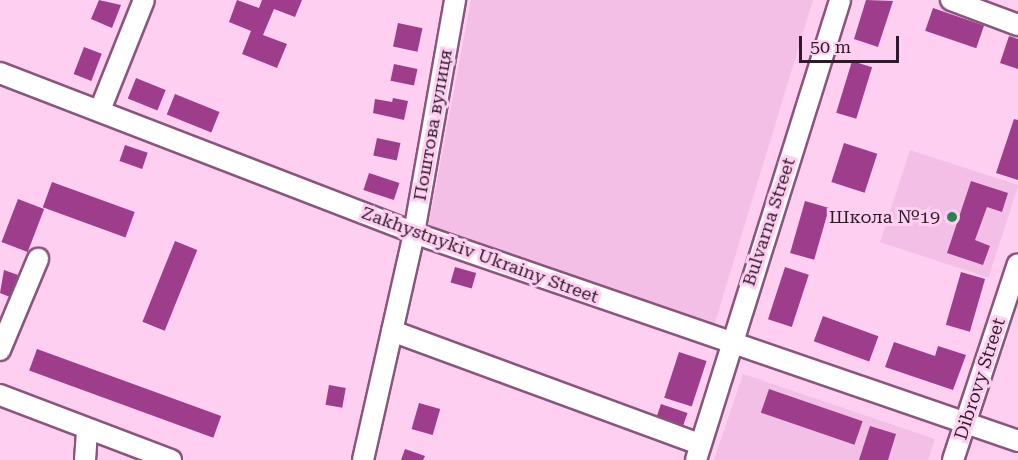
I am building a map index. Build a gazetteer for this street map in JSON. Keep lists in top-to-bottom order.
{
  "streets": {
    "street": [
      "Поштова вулиця",
      "Bulvarna Street",
      "Zakhystnykiv Ukrainy Street",
      "Dibrovy Street"
    ]
  },
  "crossings": [
    ["Поштова вулиця", "Zakhystnykiv Ukrainy Street"],
    ["Bulvarna Street", "Zakhystnykiv Ukrainy Street"],
    ["Zakhystnykiv Ukrainy Street", "Dibrovy Street"]
  ],
  "places": ["Школа №19"],
  "scale_bar": "50 m"
}
